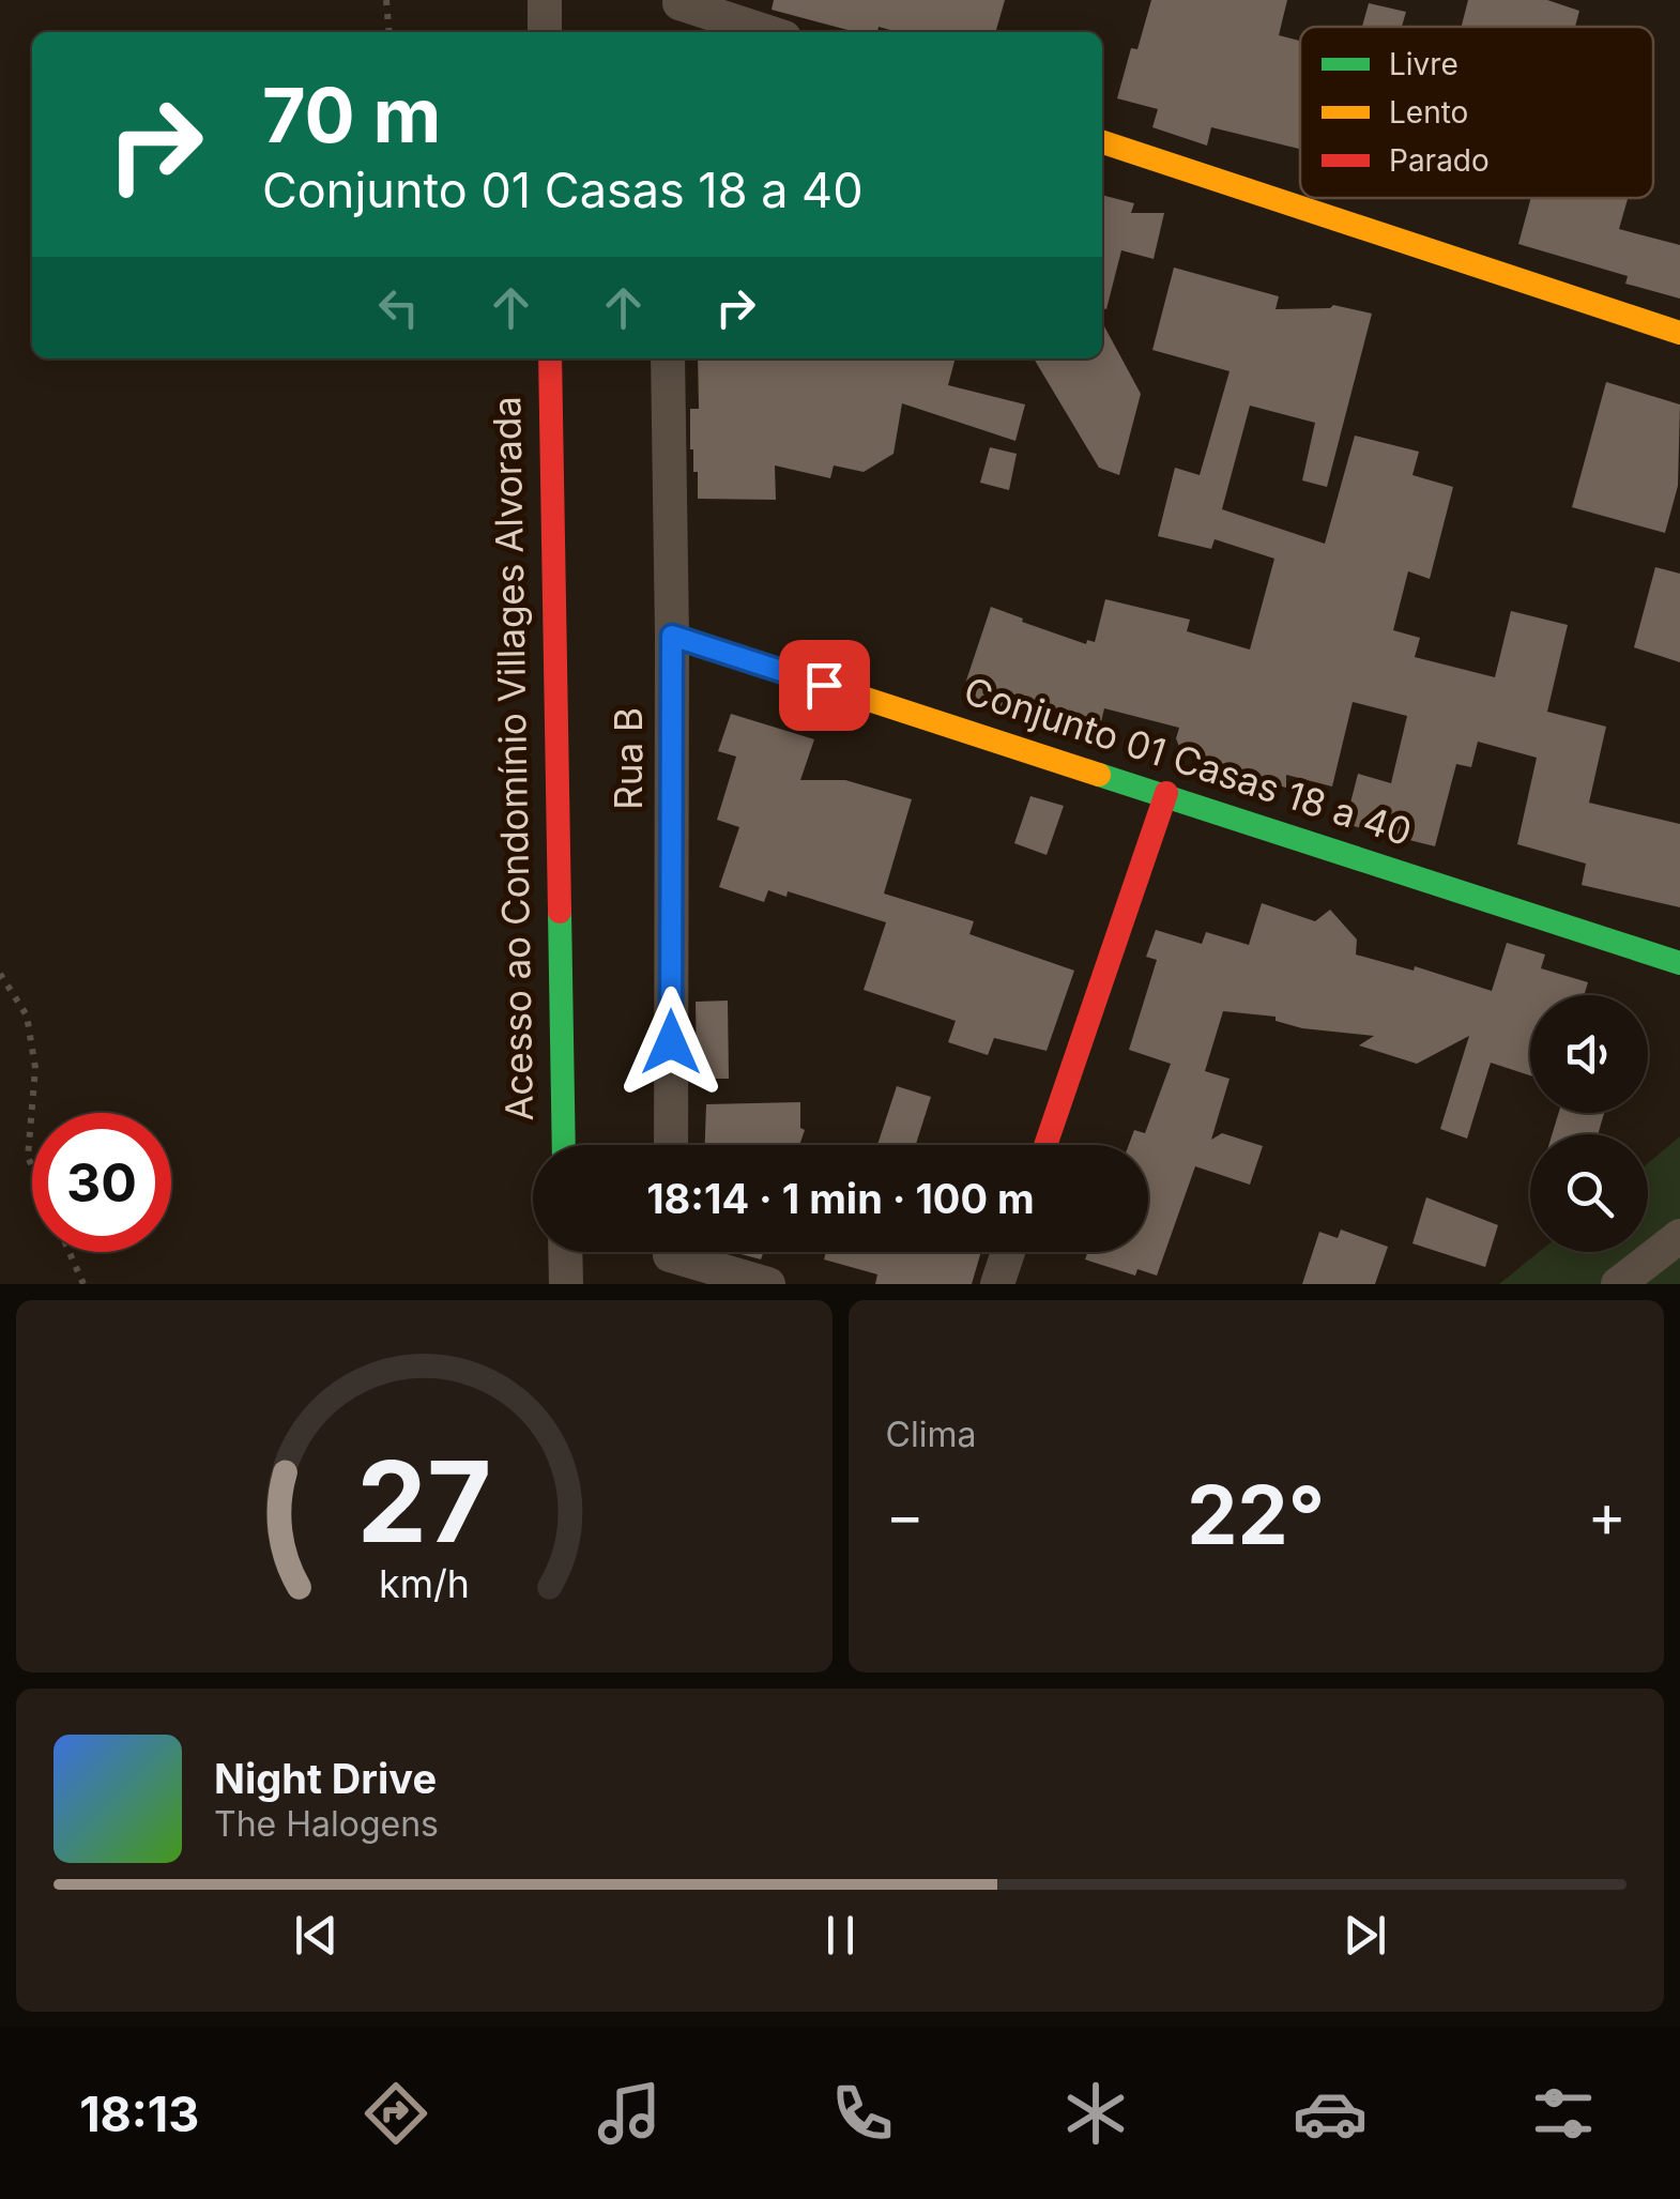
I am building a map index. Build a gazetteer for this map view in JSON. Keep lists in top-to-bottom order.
{
  "streets": {
    "street": ["Acesso ao Condomínio Villages Alvorada", "Rua B", "Conjunto 01 Casas 18 a 40"]
  },
  "crossings": [
    ["Rua B", "Conjunto 01 Casas 18 a 40"]
  ],
  "legend": ["Livre", "Lento", "Parado"],
  "page": {
    "turn": ["70 m", "Conjunto 01 Casas 18 a 40"],
    "limit": "30",
    "trip": "18:14 · 1 min · 100 m",
    "tile": "Clima",
    "heat": ["−", "22°", "+"],
    "song": ["Night Drive", "The Halogens"],
    "tabs": "18:13",
    "gauge": ["27", "km/h"]
  }
}
